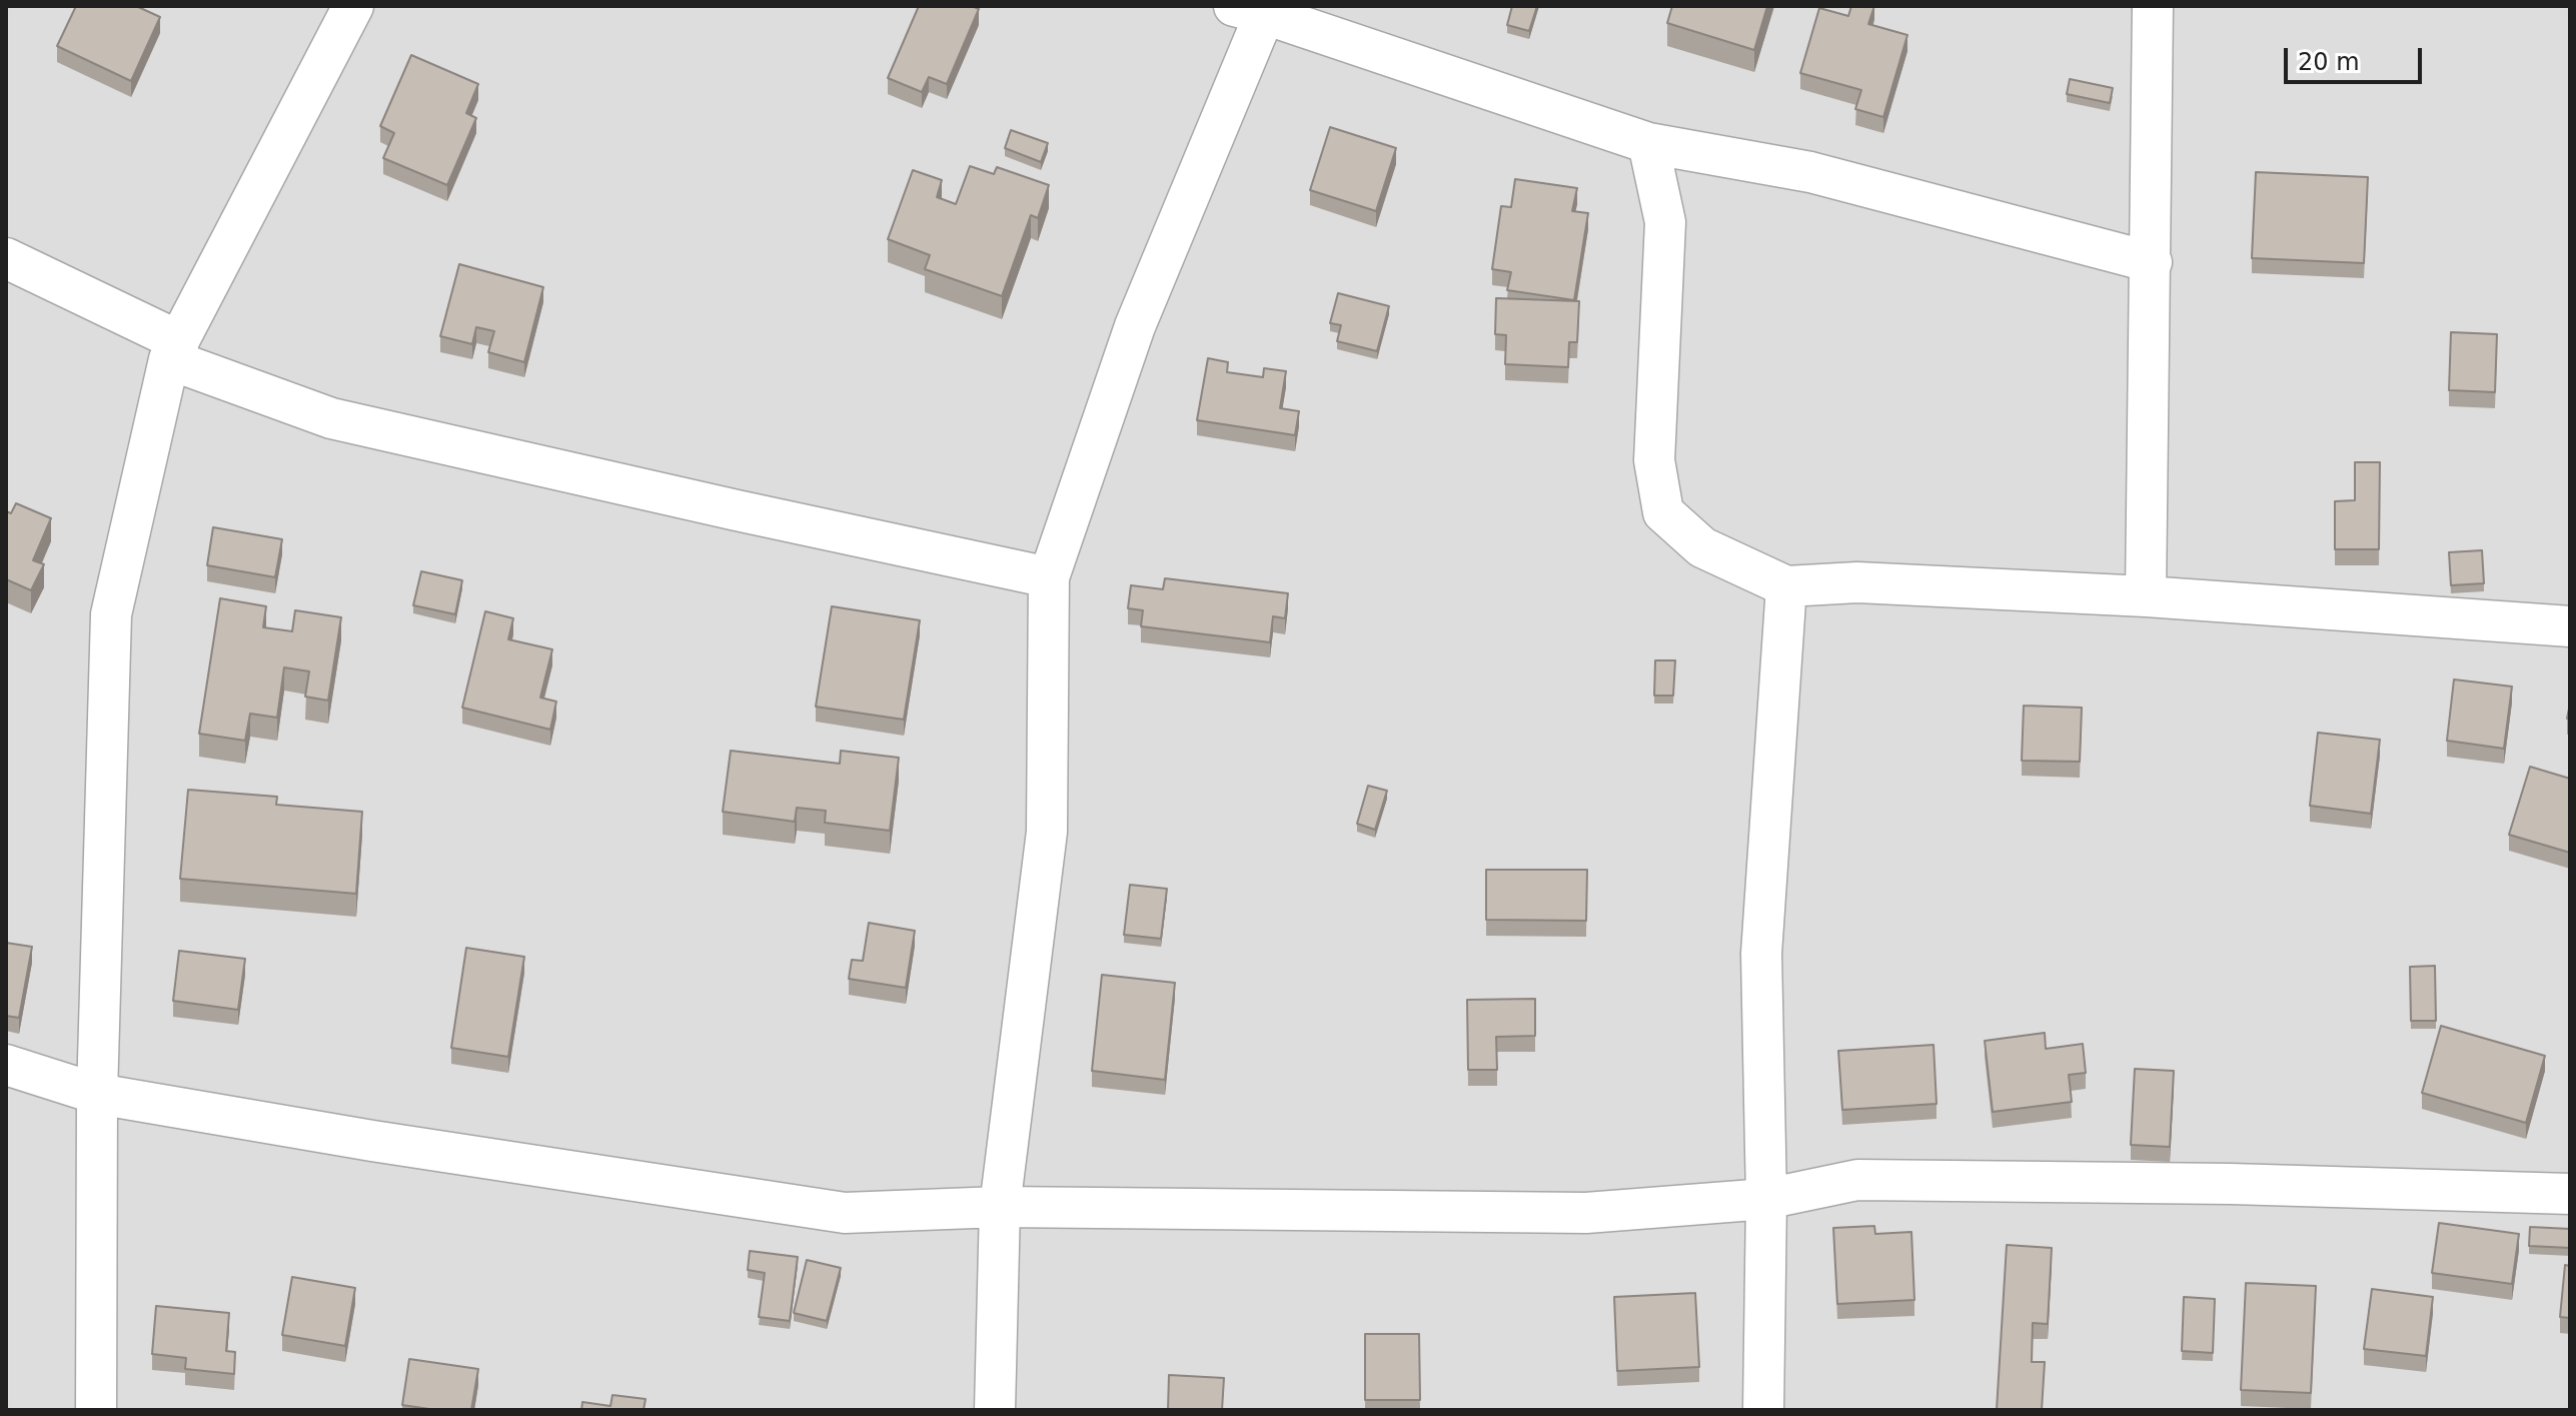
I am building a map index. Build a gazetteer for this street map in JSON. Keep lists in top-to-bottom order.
{
  "scale_bar": "20 m"
}
